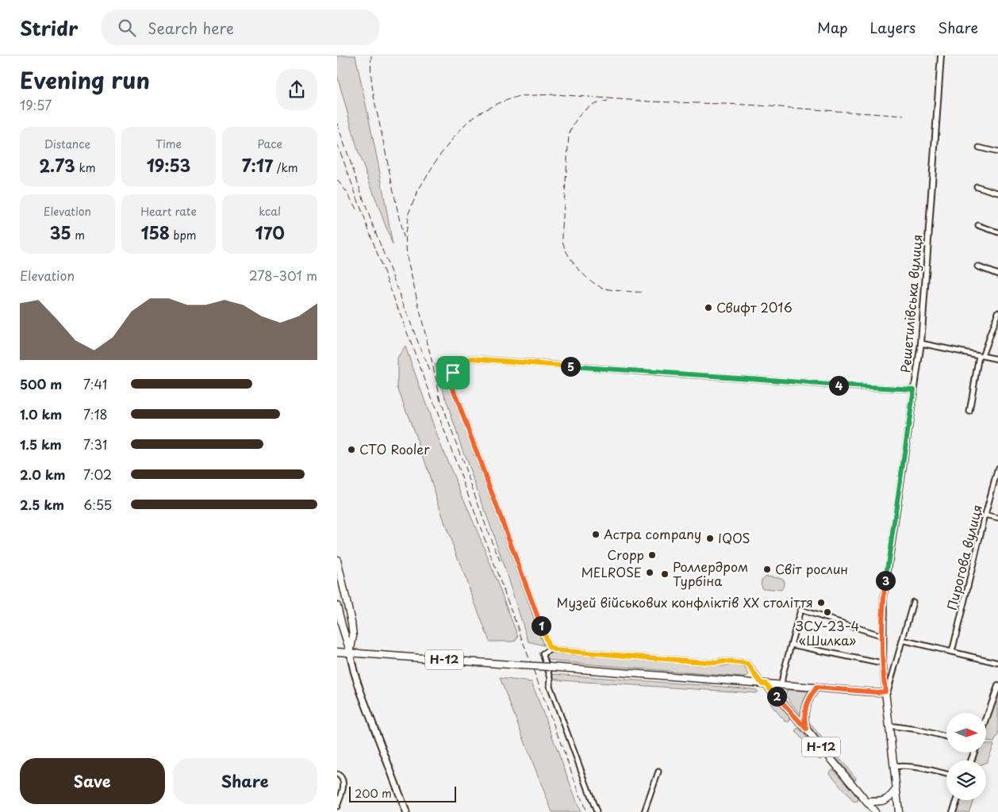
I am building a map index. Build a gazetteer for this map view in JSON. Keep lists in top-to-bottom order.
{
  "streets": {
    "main road": ["Решетилівська вулиця", "Н-12"],
    "street": ["Пирогова вулиця"]
  },
  "crossings": [
    ["Решетилівська вулиця", "Н-12"]
  ],
  "places": [
    "Свифт 2016",
    "СТО Rooler",
    "Астра company",
    "IQOS",
    "Cropp",
    "Світ рослин",
    "MELROSE",
    "Роллердром Турбіна",
    "Музей військових конфліктів ХХ століття",
    "ЗСУ-23-4 «Шилка»"
  ],
  "scale_bar": "200 m",
  "north": "right",
  "page": {
    "header": "Stridr",
    "search": "Search here",
    "nav": ["Map", "Layers", "Share"],
    "heading": ["Evening run", "19:57"],
    "stats": [
      ["Distance", "2.73 km"],
      ["Time", "19:53"],
      ["Pace", "7:17 /km"],
      ["Elevation", "35 m"],
      ["Heart rate", "158 bpm"],
      ["kcal", "170"]
    ],
    "chart": ["Elevation", "278–301 m"],
    "pins": [
      "5",
      "4",
      "3",
      "1",
      "2"
    ],
    "list": [
      {
        "name": "500 m",
        "note": "7:41"
      },
      {
        "name": "1.0 km",
        "note": "7:18"
      },
      {
        "name": "1.5 km",
        "note": "7:31"
      },
      {
        "name": "2.0 km",
        "note": "7:02"
      },
      {
        "name": "2.5 km",
        "note": "6:55"
      }
    ],
    "buttons": ["Save", "Share"],
    "scale": "200 m"
  }
}
